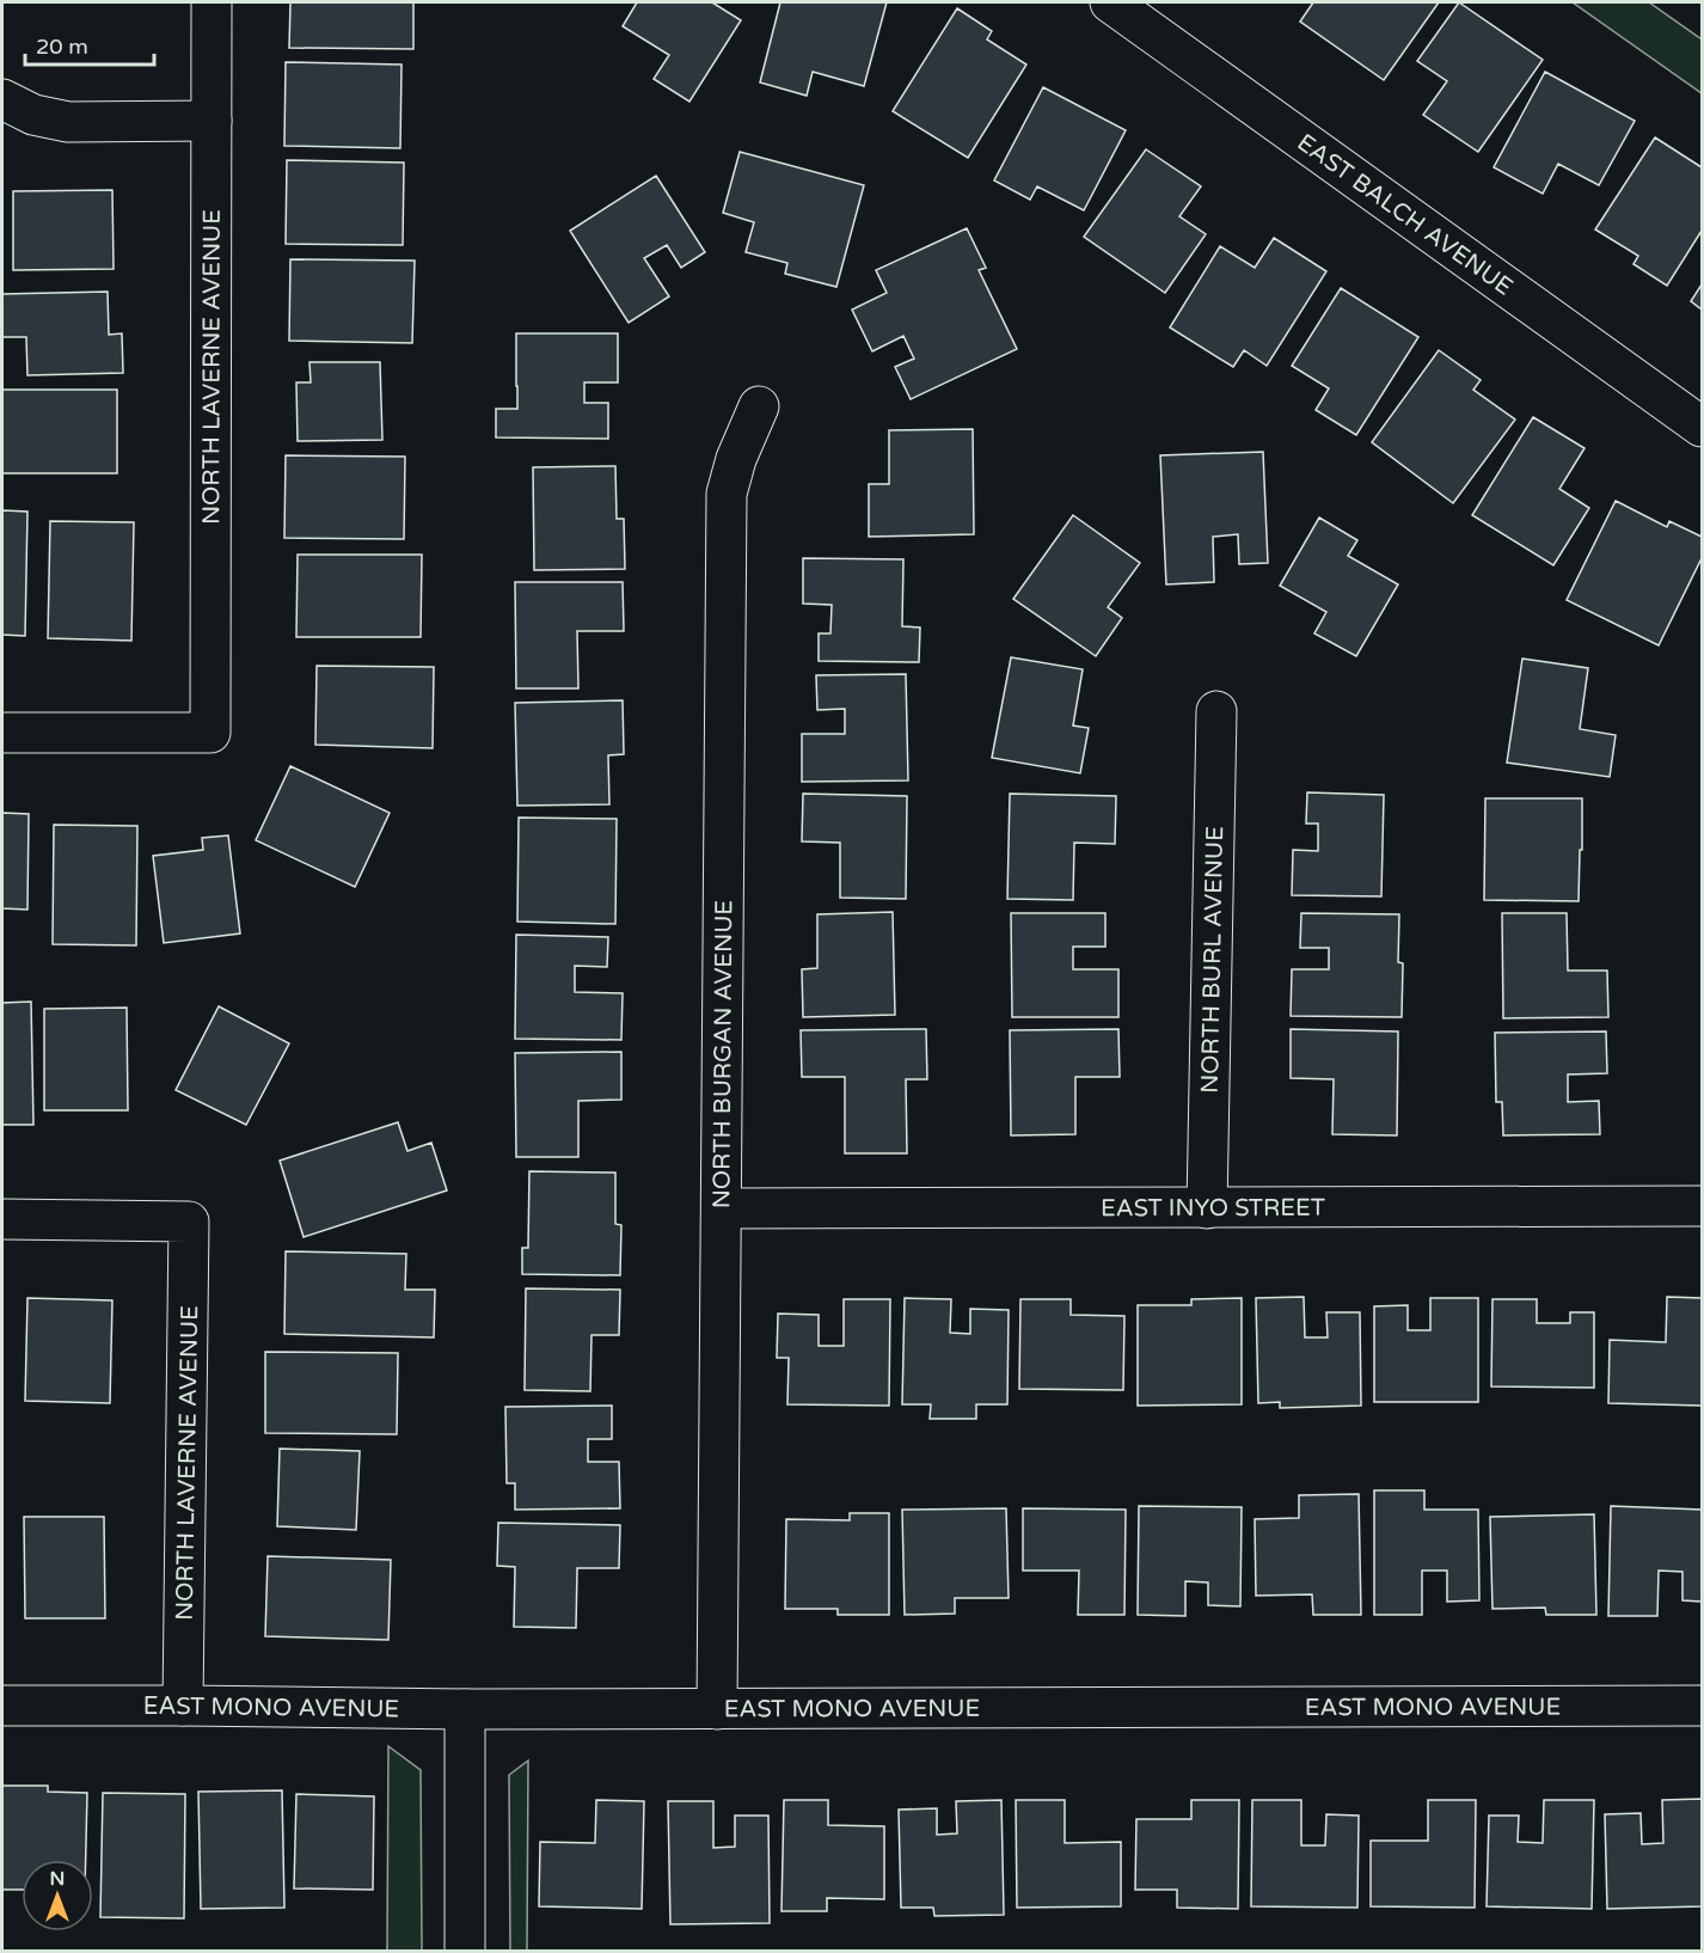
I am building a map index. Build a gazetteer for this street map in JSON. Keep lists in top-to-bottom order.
{
  "streets": {
    "street": [
      "EAST BALCH AVENUE",
      "NORTH LAVERNE AVENUE",
      "NORTH BURL AVENUE",
      "NORTH BURGAN AVENUE",
      "EAST INYO STREET",
      "EAST MONO AVENUE"
    ]
  },
  "crossings": [
    ["NORTH LAVERNE AVENUE", "EAST MONO AVENUE"],
    ["NORTH BURL AVENUE", "EAST INYO STREET"],
    ["NORTH BURGAN AVENUE", "EAST INYO STREET"],
    ["NORTH BURGAN AVENUE", "EAST MONO AVENUE"]
  ],
  "scale_bar": "20 m",
  "north": "top"
}
